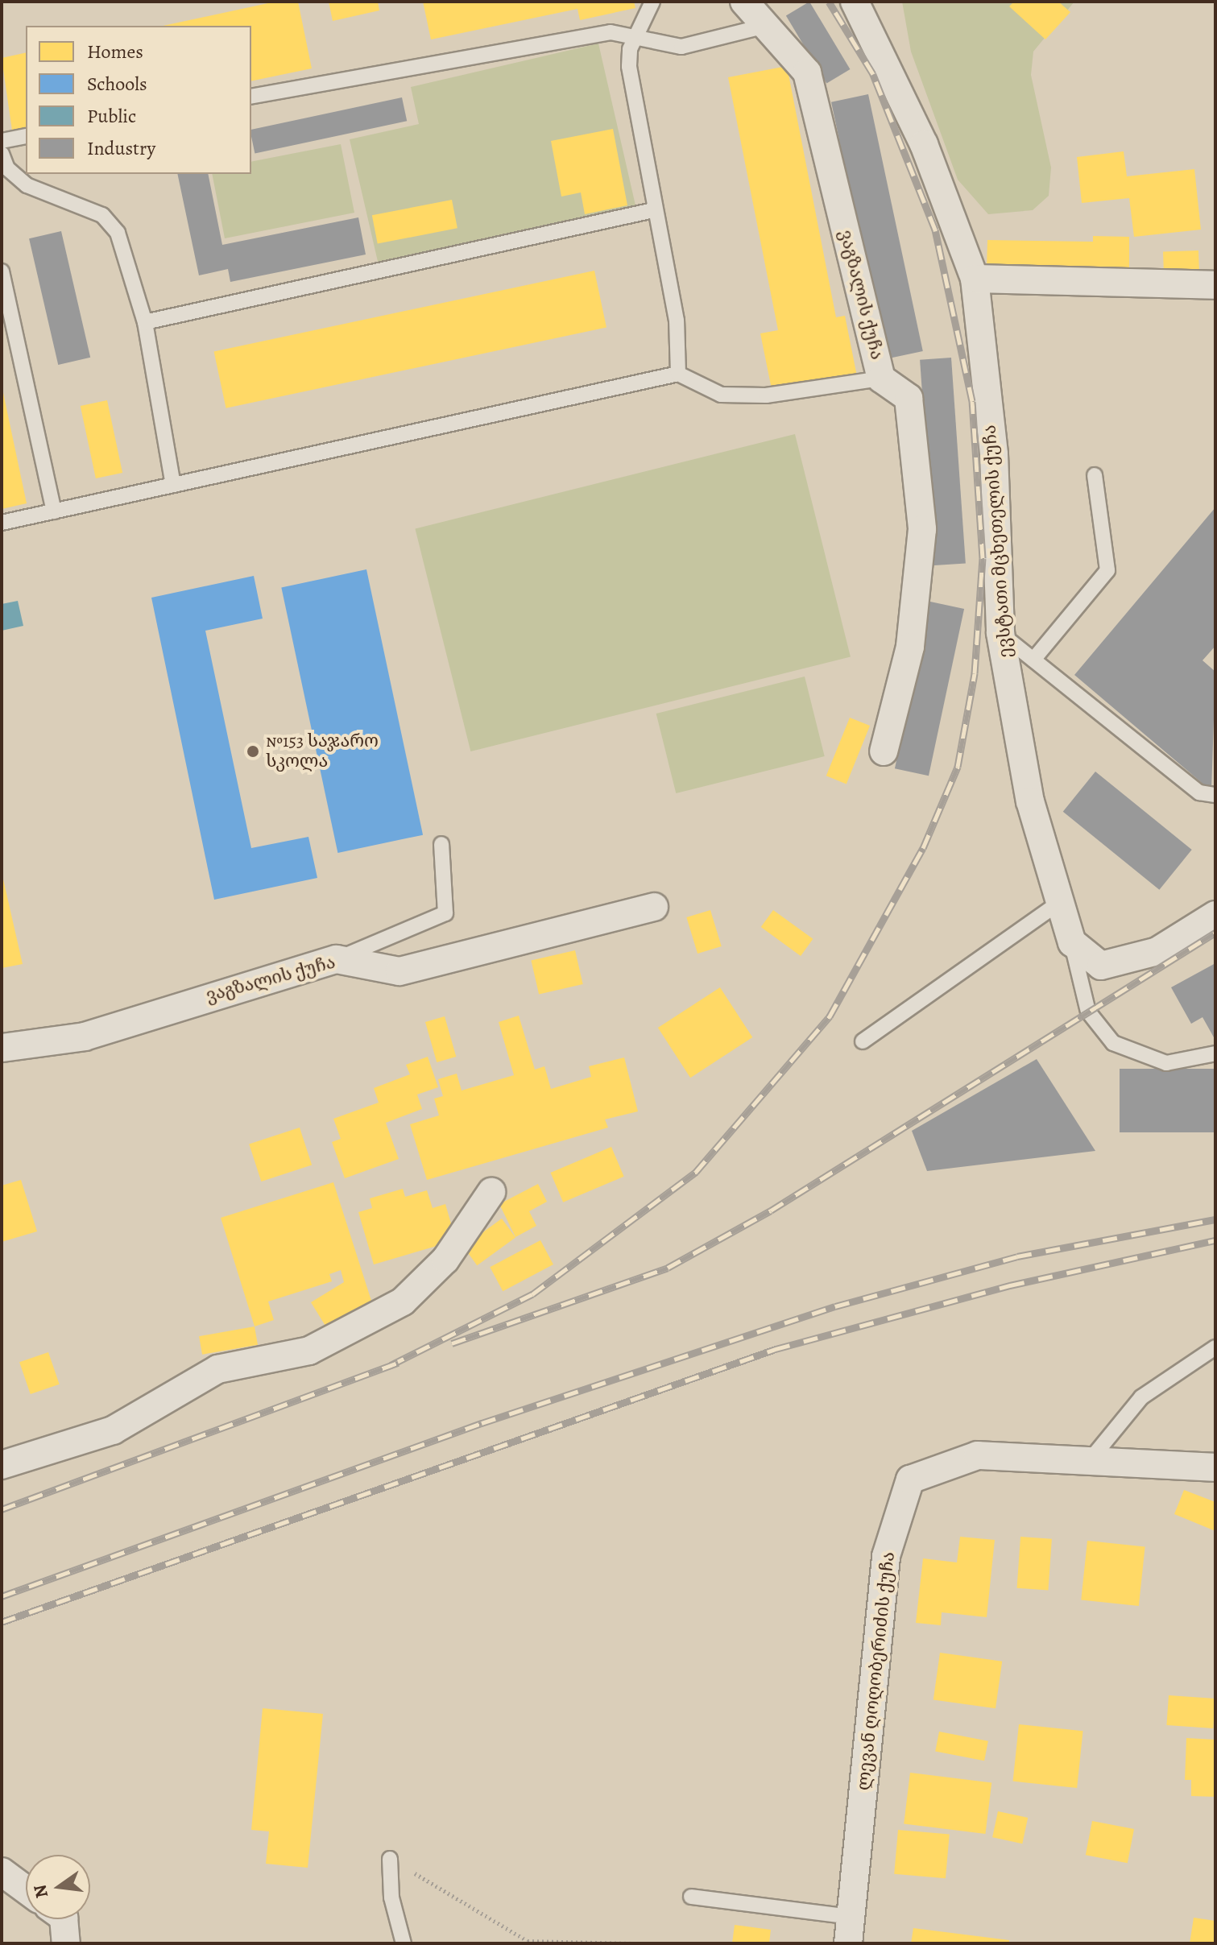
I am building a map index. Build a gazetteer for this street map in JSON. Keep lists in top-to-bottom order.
{
  "streets": {
    "street": ["ვაგზალის ქუჩა", "ევსტათი მცხეთელის ქუჩა", "ლევან ღოღობერიძის ქუჩა"]
  },
  "places": ["№153 საჯარო სკოლა"],
  "legend": [
    "Homes",
    "Schools",
    "Public",
    "Industry"
  ],
  "north": "left"
}
